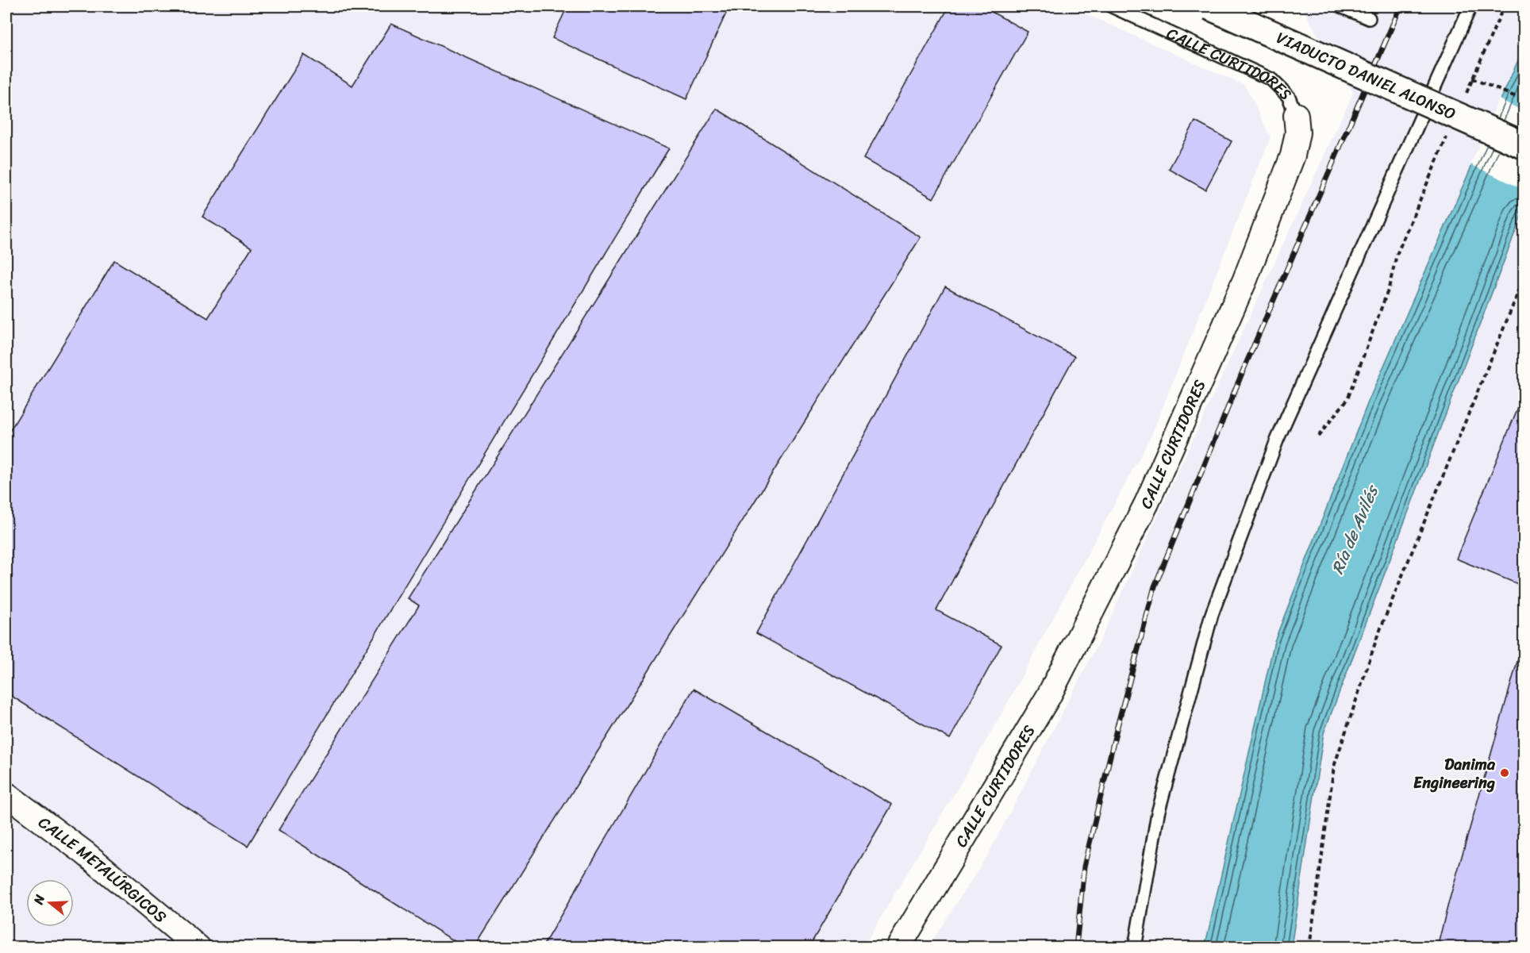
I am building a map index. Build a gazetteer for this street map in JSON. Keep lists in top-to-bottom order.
{
  "streets": {
    "main road": ["VIADUCTO DANIEL ALONSO"],
    "street": ["CALLE CURTIDORES", "CALLE METALÚRGICOS"]
  },
  "water": ["Ría de Avilés"],
  "places": ["Danima Engineering"],
  "north": "left"
}
